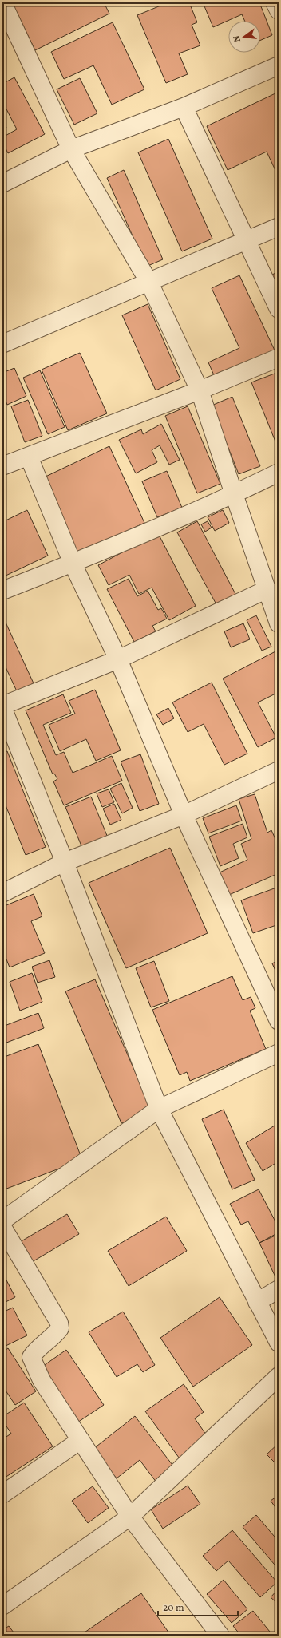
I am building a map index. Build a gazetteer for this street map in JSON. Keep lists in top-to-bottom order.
{
  "scale_bar": "20 m",
  "north": "left"
}
